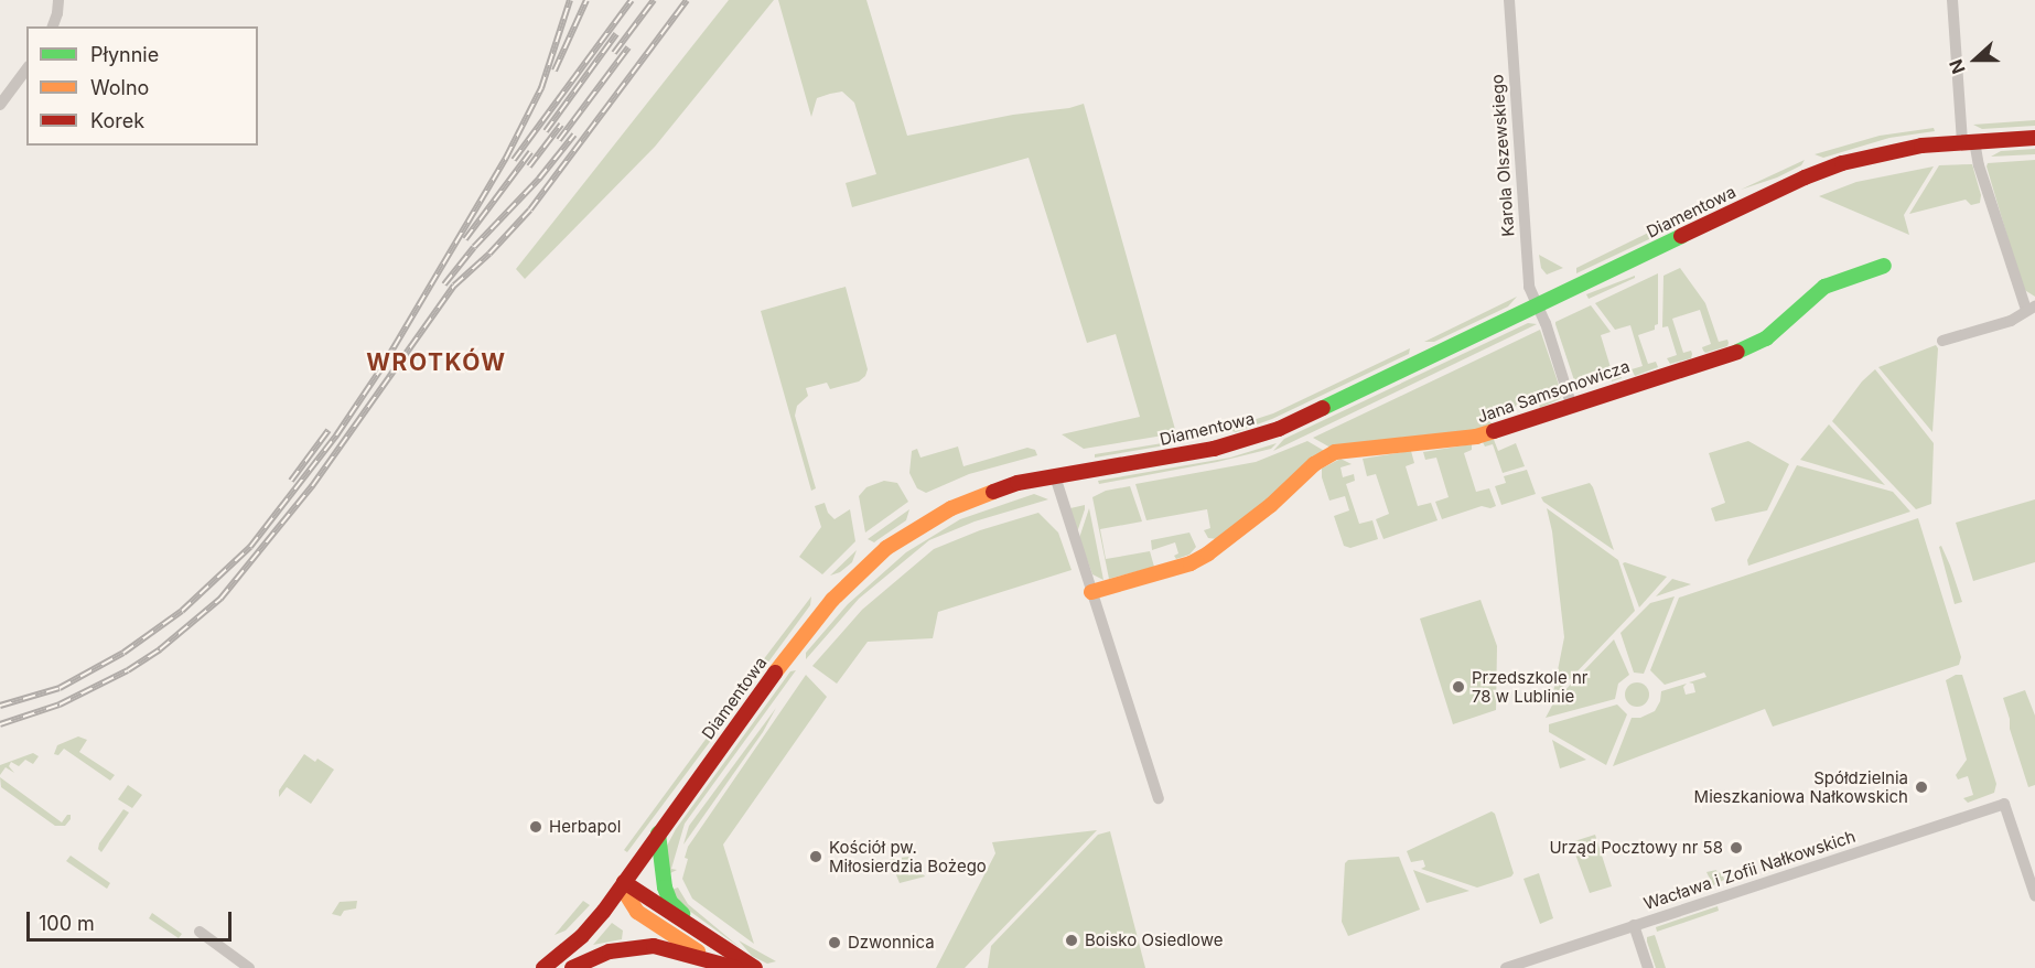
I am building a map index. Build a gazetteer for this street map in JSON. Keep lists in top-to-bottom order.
{
  "streets": {
    "street": [
      "Karola Olszewskiego",
      "Diamentowa",
      "Jana Samsonowicza",
      "Wacława i Zofii Nałkowskich"
    ]
  },
  "crossings": [
    ["Karola Olszewskiego", "Diamentowa"],
    ["Karola Olszewskiego", "Jana Samsonowicza"]
  ],
  "districts": ["WROTKÓW"],
  "places": [
    "Przedszkole nr 78 w Lublinie",
    "Spółdzielnia Mieszkaniowa Nałkowskich",
    "Herbapol",
    "Urząd Pocztowy nr 58",
    "Kościół pw. Miłosierdzia Bożego",
    "Boisko Osiedlowe",
    "Dzwonnica"
  ],
  "legend": ["Płynnie", "Wolno", "Korek"],
  "scale_bar": "100 m",
  "north": "left"
}
